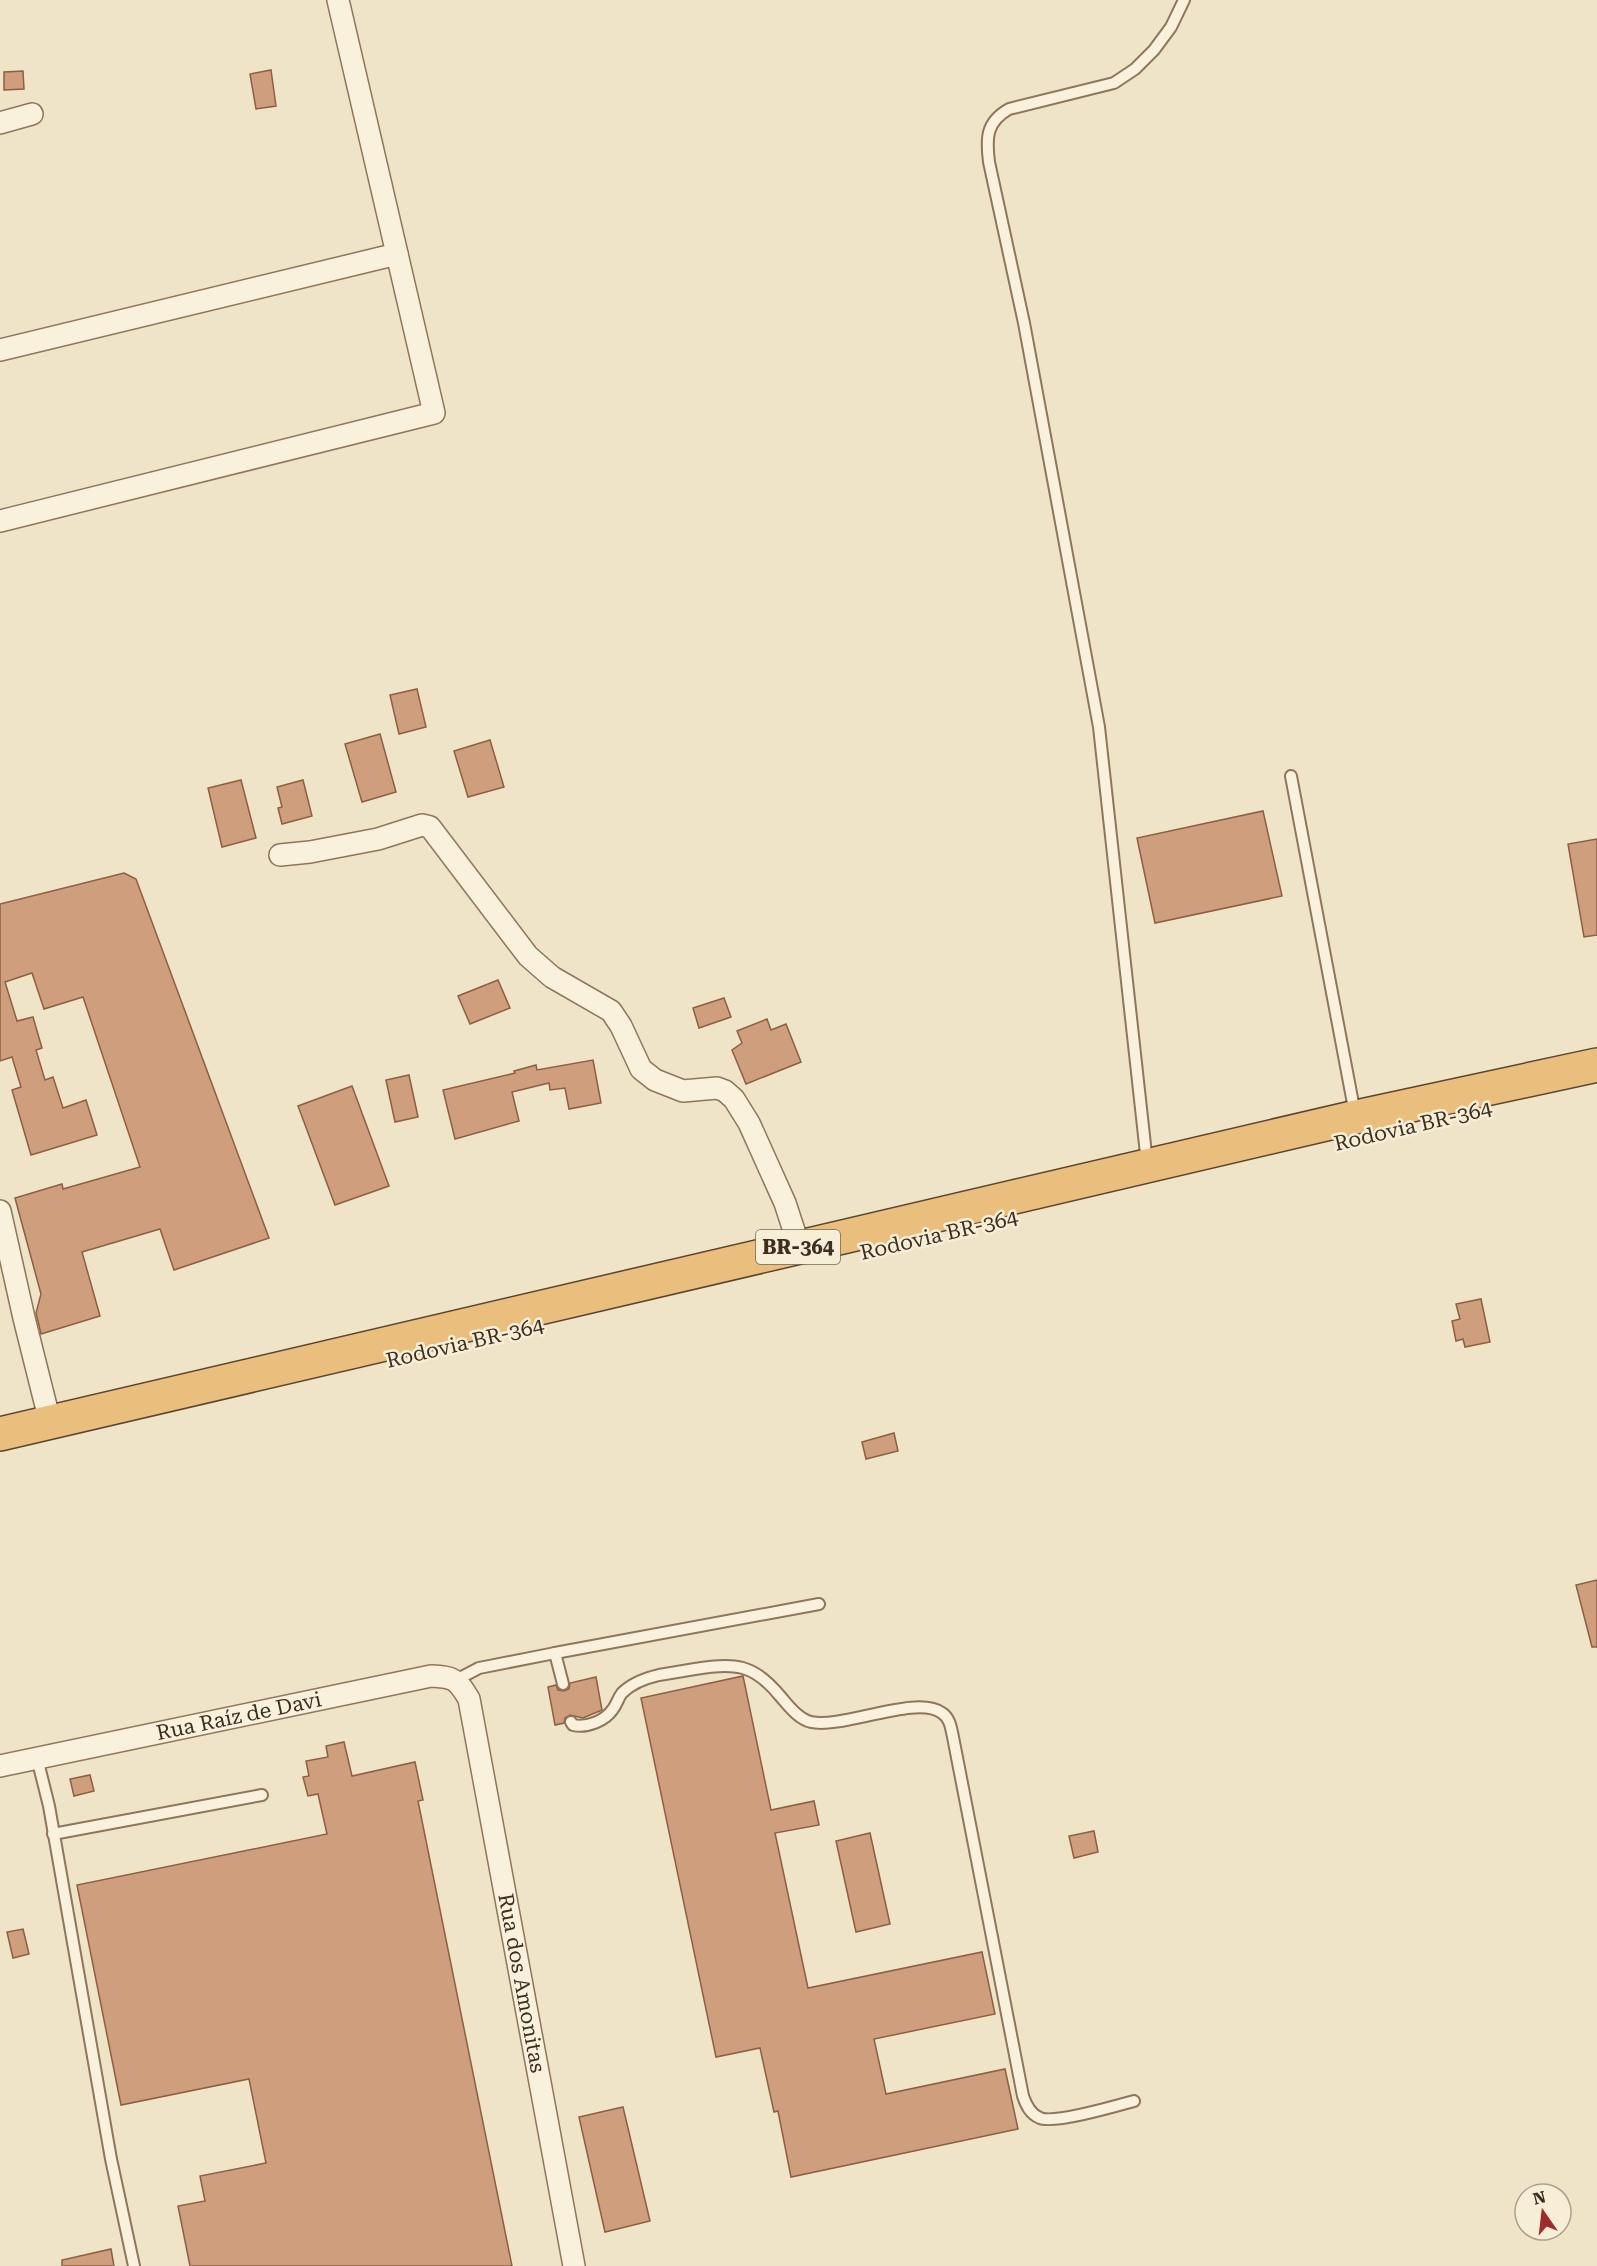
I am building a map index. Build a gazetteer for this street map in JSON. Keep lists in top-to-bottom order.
{
  "streets": {
    "highway": ["Rodovia BR-364", "BR-364"],
    "street": ["Rua Raíz de Davi", "Rua dos Amonitas"]
  },
  "crossings": [
    ["Rua Raíz de Davi", "Rua dos Amonitas"]
  ],
  "north": "top"
}
